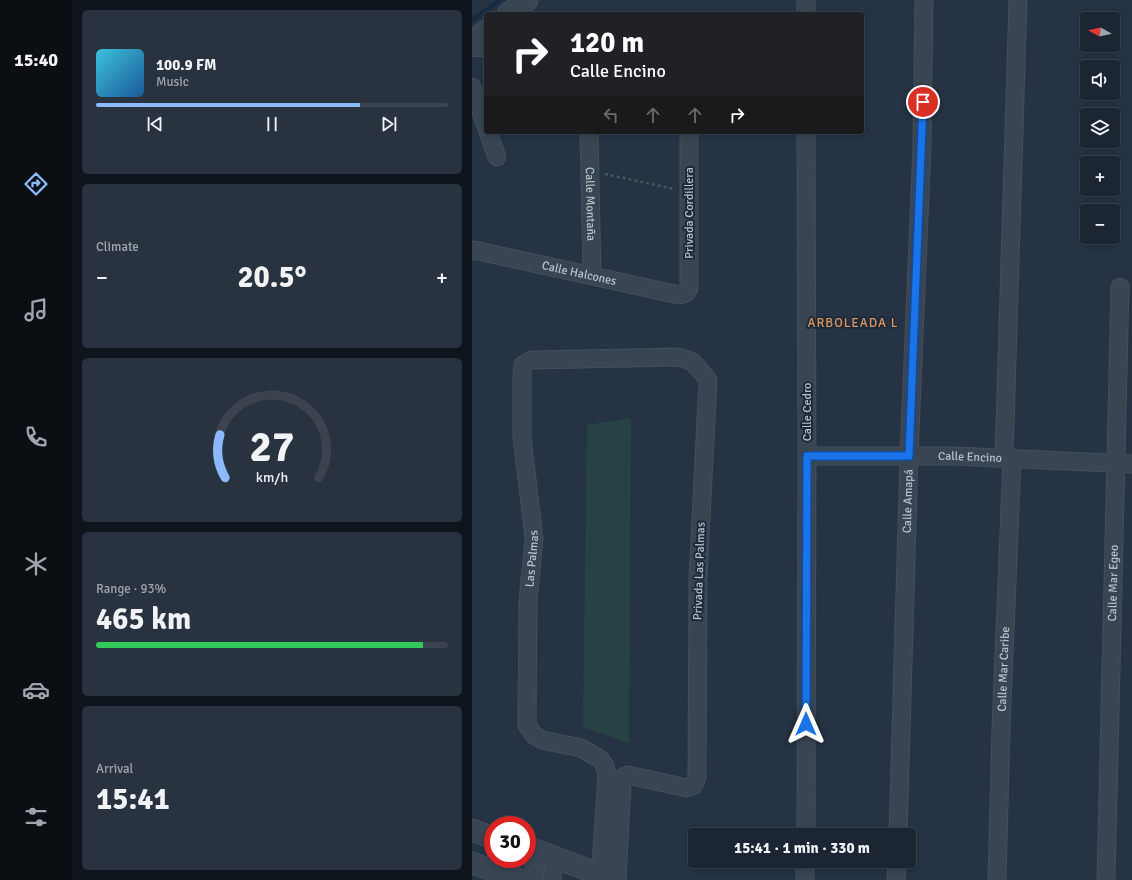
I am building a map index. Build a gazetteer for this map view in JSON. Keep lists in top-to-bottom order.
{
  "streets": {
    "street": [
      "Calle Montaña",
      "Privada Cordillera",
      "Calle Halcones",
      "Calle Cedro",
      "Calle Encino",
      "Calle Amapá",
      "Las Palmas",
      "Privada Las Palmas",
      "Calle Mar Egeo",
      "Calle Mar Caribe"
    ]
  },
  "crossings": [
    ["Calle Montaña", "Calle Halcones"],
    ["Privada Cordillera", "Calle Halcones"],
    ["Calle Cedro", "Calle Encino"],
    ["Calle Encino", "Calle Amapá"],
    ["Calle Encino", "Calle Mar Egeo"],
    ["Calle Encino", "Calle Mar Caribe"],
    ["Las Palmas", "Privada Las Palmas"]
  ],
  "districts": ["ARBOLEADA L"],
  "north": "left",
  "page": {
    "tabs": "15:40",
    "map_buttons": ["+", "−"],
    "turn": ["120 m", "Calle Encino"],
    "song": ["100.9 FM", "Music"],
    "tile": [
      "Climate",
      ["Range · 93%", "465 km"],
      ["Arrival", "15:41"]
    ],
    "heat": ["−", "20.5°", "+"],
    "limit": "30",
    "trip": "15:41 · 1 min · 330 m",
    "gauge": ["27", "km/h"]
  }
}
